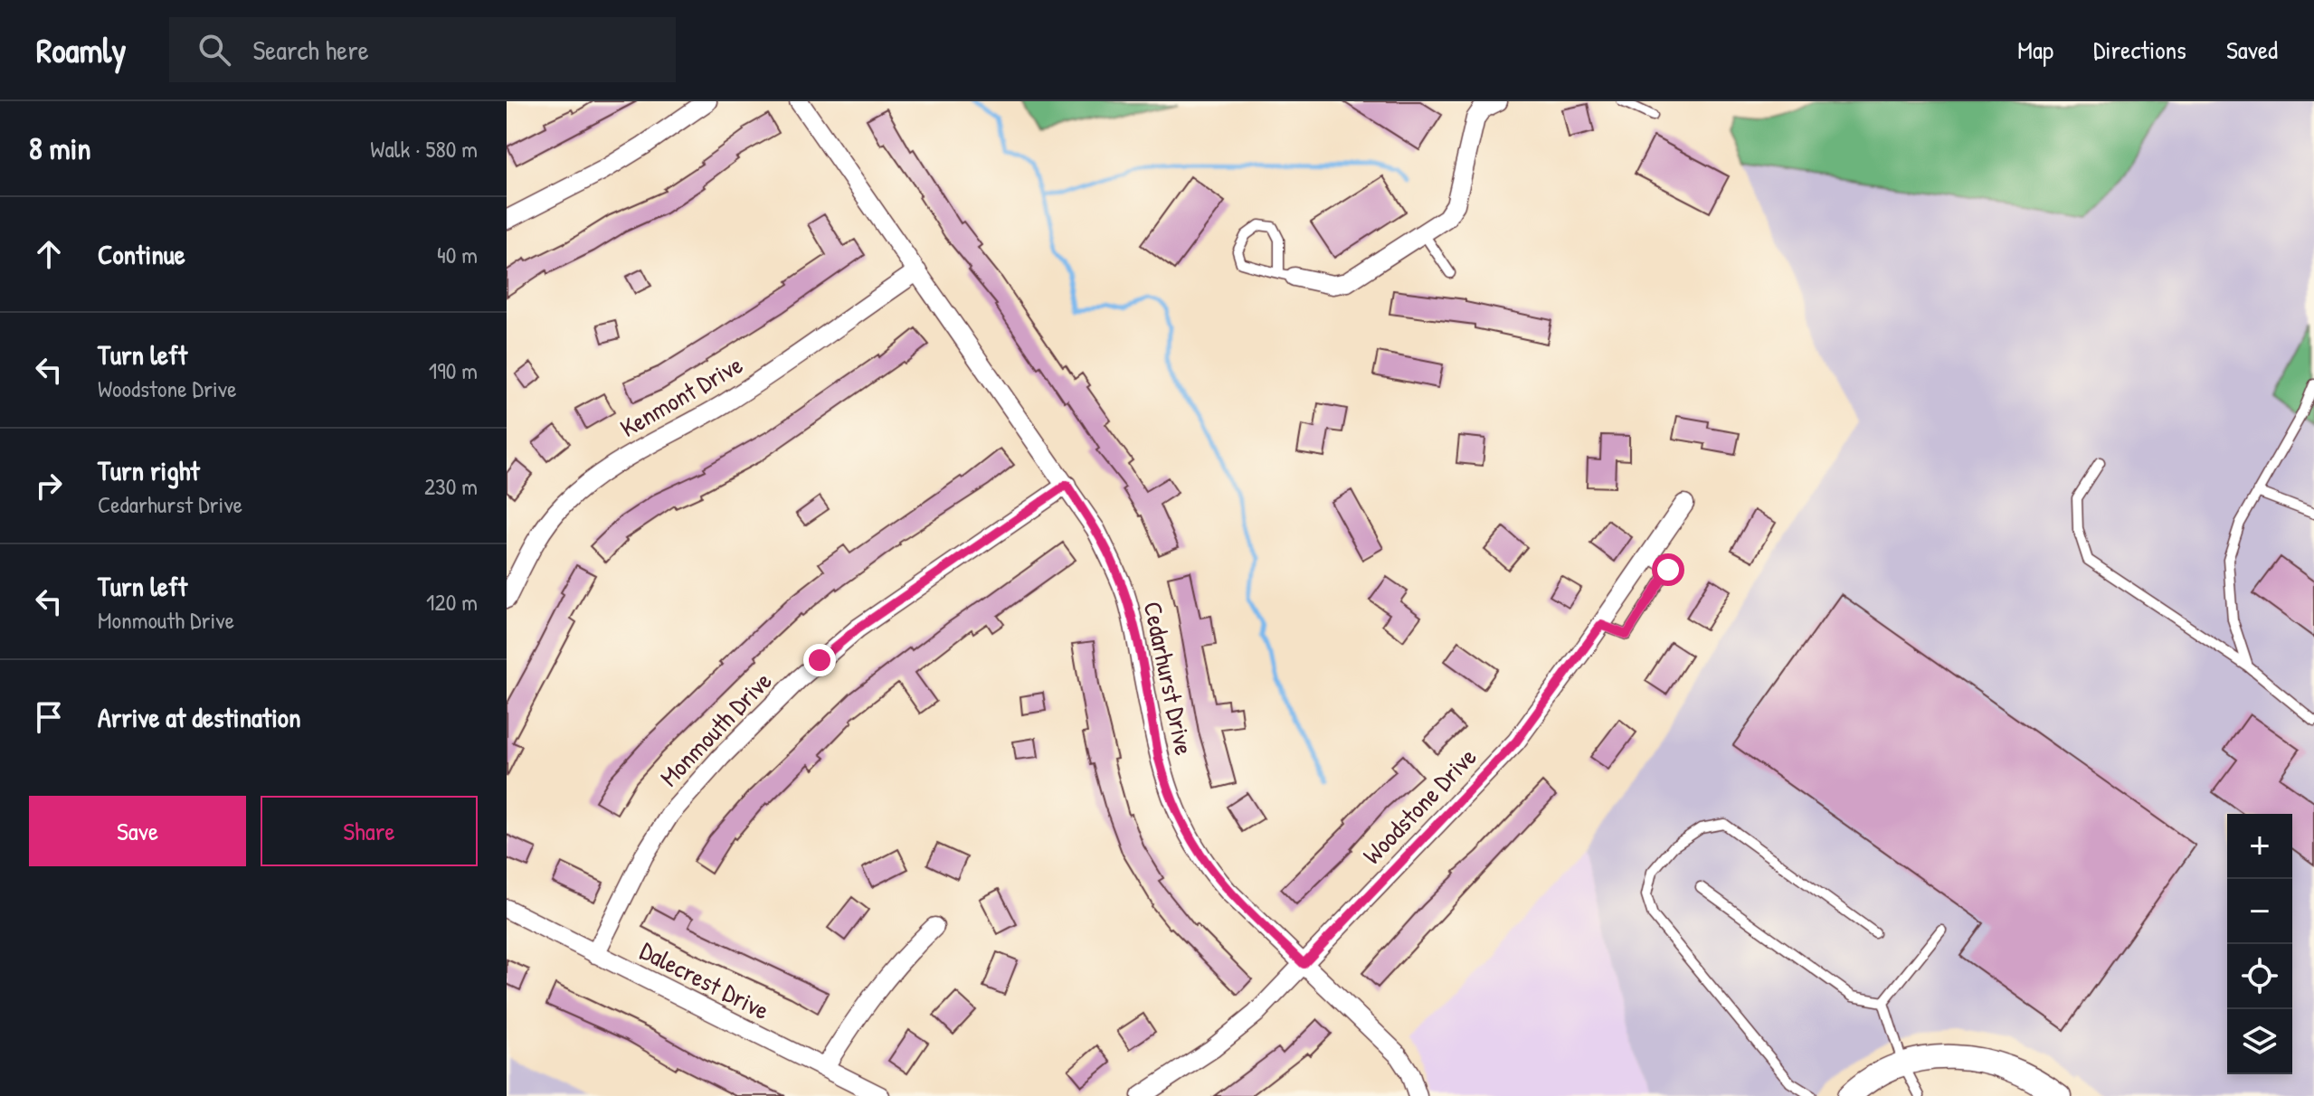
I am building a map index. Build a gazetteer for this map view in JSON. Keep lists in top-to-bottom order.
{
  "streets": {
    "street": [
      "Kenmont Drive",
      "Cedarhurst Drive",
      "Monmouth Drive",
      "Woodstone Drive",
      "Dalecrest Drive"
    ]
  },
  "crossings": [
    ["Kenmont Drive", "Cedarhurst Drive"],
    ["Cedarhurst Drive", "Monmouth Drive"],
    ["Cedarhurst Drive", "Woodstone Drive"],
    ["Monmouth Drive", "Dalecrest Drive"]
  ],
  "page": {
    "header": "Roamly",
    "search": "Search here",
    "nav": ["Map", "Directions", "Saved"],
    "heading": ["8 min", "Walk · 580 m"],
    "list": [
      ["Continue", "40 m"],
      ["Turn left", "Woodstone Drive", "190 m"],
      ["Turn right", "Cedarhurst Drive", "230 m"],
      ["Turn left", "Monmouth Drive", "120 m"],
      "Arrive at destination"
    ],
    "buttons": ["Save", "Share"],
    "map_buttons": ["+", "−"]
  }
}
